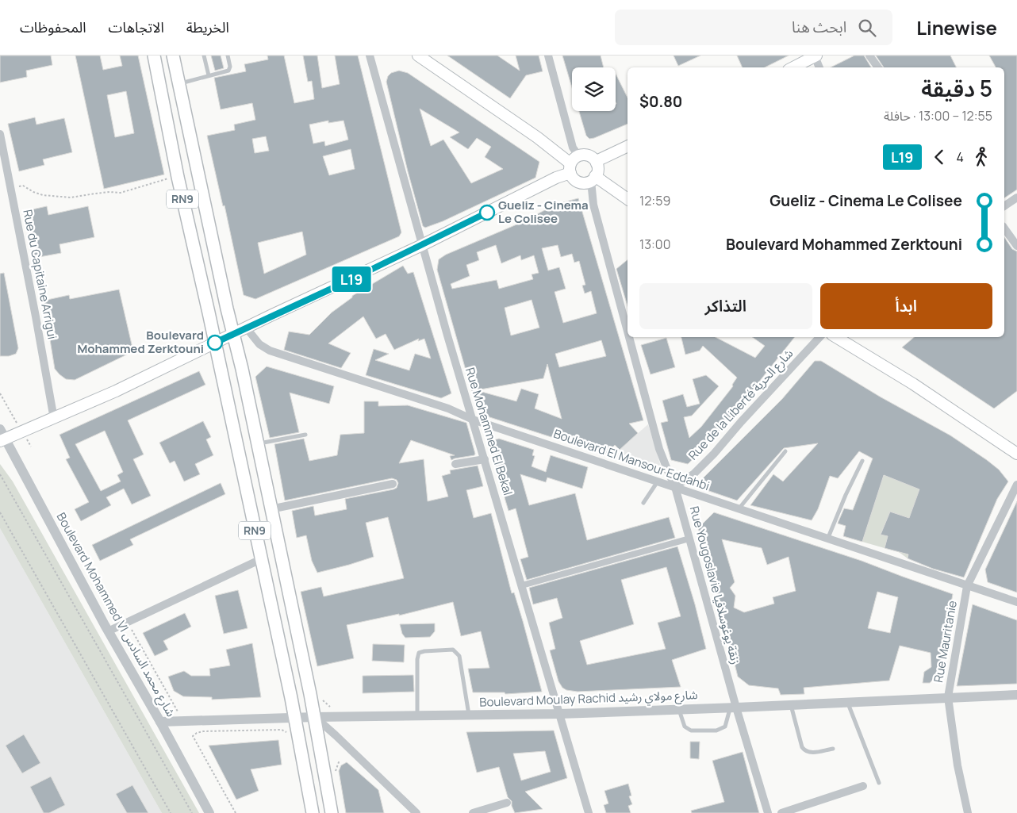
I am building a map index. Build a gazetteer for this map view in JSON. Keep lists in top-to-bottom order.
{
  "streets": {
    "main road": ["RN9"],
    "street": [
      "Rue du Capitaine Arrigui",
      "Rue de la Liberté شارع الحرية",
      "Rue Mohammed El Bekal",
      "Boulevard El Mansour Eddahbi",
      "Rue Yougoslavie زنقة يوغوسلافيا",
      "Boulevard Mohammed VI شارع محمد السادس",
      "Rue Mauritanie",
      "Boulevard Moulay Rachid شارع مولاي رشيد"
    ]
  },
  "crossings": [
    ["RN9", "Boulevard Moulay Rachid شارع مولاي رشيد"],
    ["Rue de la Liberté شارع الحرية", "Boulevard El Mansour Eddahbi"],
    ["Rue de la Liberté شارع الحرية", "Rue Yougoslavie زنقة يوغوسلافيا"],
    ["Rue Mohammed El Bekal", "Boulevard El Mansour Eddahbi"],
    ["Rue Mohammed El Bekal", "Boulevard Moulay Rachid شارع مولاي رشيد"],
    ["Boulevard El Mansour Eddahbi", "Rue Yougoslavie زنقة يوغوسلافيا"],
    ["Boulevard El Mansour Eddahbi", "Rue Mauritanie"],
    ["Rue Yougoslavie زنقة يوغوسلافيا", "Boulevard Moulay Rachid شارع مولاي رشيد"],
    ["Boulevard Mohammed VI شارع محمد السادس", "Boulevard Moulay Rachid شارع مولاي رشيد"],
    ["Rue Mauritanie", "Boulevard Moulay Rachid شارع مولاي رشيد"]
  ],
  "places": ["Gueliz - Cinema Le Colisee", "Boulevard Mohammed Zerktouni"],
  "lines": ["bus line L19"],
  "page": {
    "header": "Linewise",
    "search": "ابحث هنا",
    "nav": ["الخريطة", "الاتجاهات", "المحفوظات"],
    "on_map": "L19",
    "heading": ["5 دقيقة", "12:55 – 13:00 · حافلة", "$0.80"],
    "legs": ["4", "L19"],
    "list": [
      {
        "name": "Gueliz - Cinema Le Colisee",
        "value": "12:59"
      },
      {
        "name": "Boulevard Mohammed Zerktouni",
        "value": "13:00"
      }
    ],
    "buttons": ["ابدأ", "التذاكر"]
  }
}
